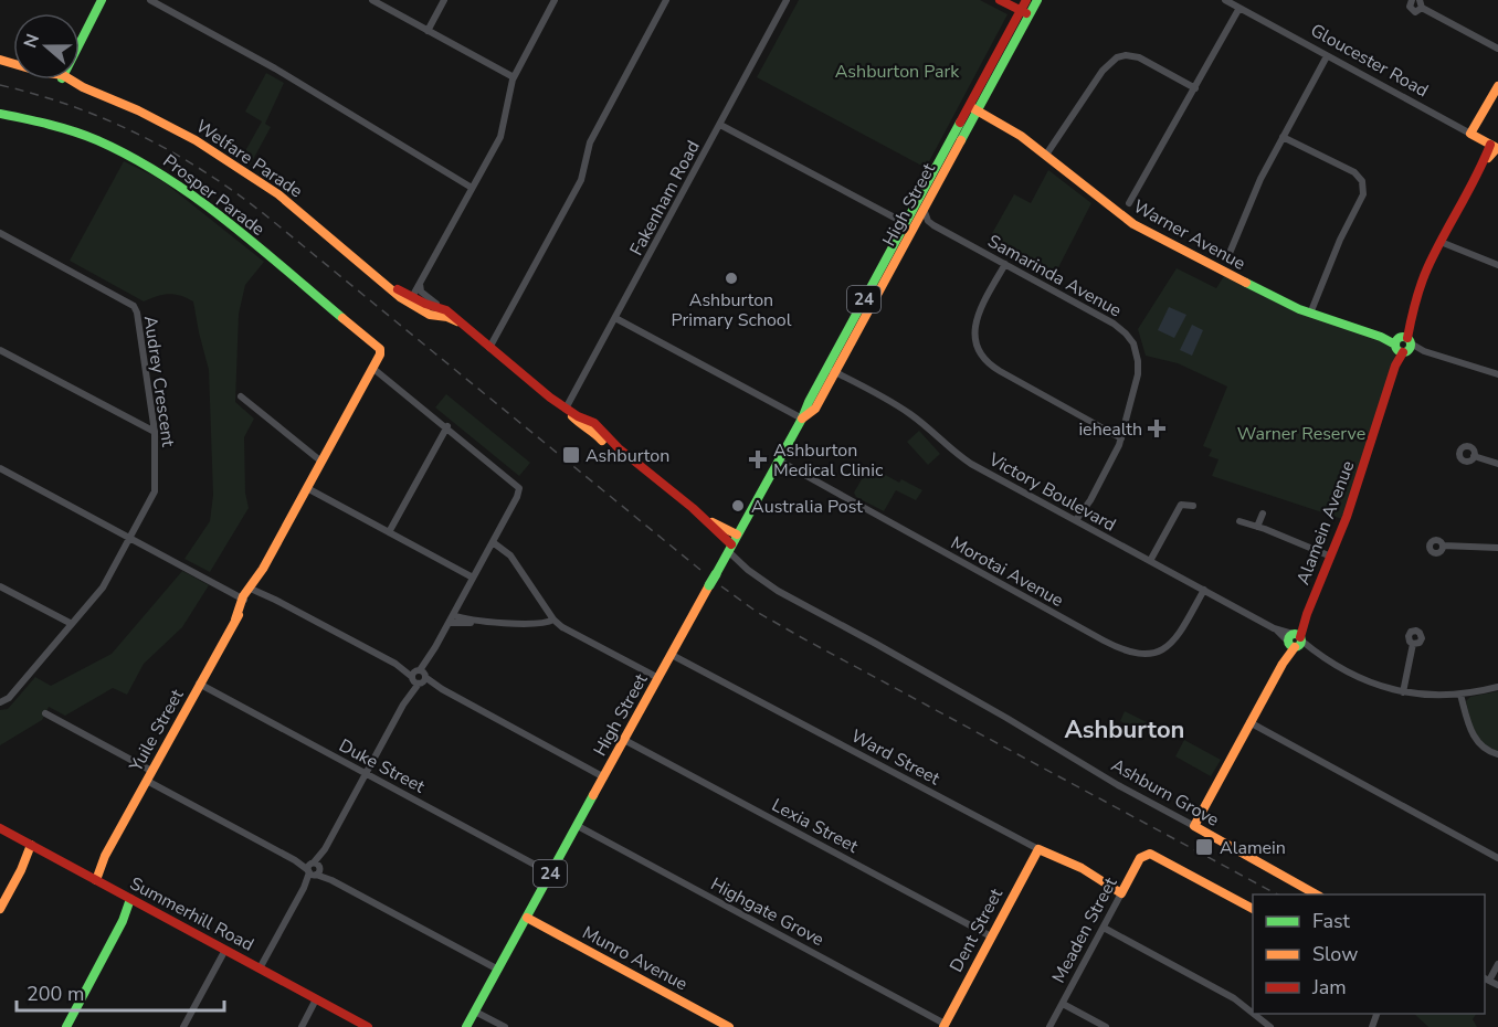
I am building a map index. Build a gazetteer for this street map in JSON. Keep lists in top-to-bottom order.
{
  "streets": {
    "street": [
      "Gloucester Road",
      "Welfare Parade",
      "Prosper Parade",
      "Fakenham Road",
      "High Street",
      "Warner Avenue",
      "Samarinda Avenue",
      "24",
      "Audrey Crescent",
      "Victory Boulevard",
      "Alamein Avenue",
      "Morotai Avenue",
      "Yuile Street",
      "Ward Street",
      "Duke Street",
      "Ashburn Grove",
      "Lexia Street",
      "Highgate Grove",
      "Summerhill Road",
      "Dent Street",
      "Meaden Street",
      "Munro Avenue"
    ]
  },
  "crossings": [
    ["Gloucester Road", "Alamein Avenue"],
    ["Welfare Parade", "Fakenham Road"],
    ["Welfare Parade", "High Street"],
    ["Welfare Parade", "Ashburn Grove"],
    ["Prosper Parade", "Yuile Street"],
    ["High Street", "Warner Avenue"],
    ["High Street", "Samarinda Avenue"],
    ["High Street", "Victory Boulevard"],
    ["High Street", "Morotai Avenue"],
    ["High Street", "Ward Street"],
    ["High Street", "Duke Street"],
    ["High Street", "Ashburn Grove"],
    ["High Street", "Lexia Street"],
    ["High Street", "Highgate Grove"],
    ["High Street", "Munro Avenue"],
    ["Warner Avenue", "Alamein Avenue"],
    ["Samarinda Avenue", "Victory Boulevard"],
    ["Victory Boulevard", "Alamein Avenue"],
    ["Victory Boulevard", "Morotai Avenue"],
    ["Alamein Avenue", "Ashburn Grove"],
    ["Yuile Street", "Duke Street"],
    ["Yuile Street", "Summerhill Road"],
    ["Ward Street", "Dent Street"],
    ["Ward Street", "Meaden Street"],
    ["Lexia Street", "Dent Street"],
    ["Highgate Grove", "Dent Street"]
  ],
  "districts": ["Ashburton"],
  "parks": ["Ashburton Park", "Warner Reserve"],
  "places": {
    "other": ["Ashburton Primary School", "Australia Post"],
    "health": ["iehealth", "Ashburton Medical Clinic"],
    "transit": ["Ashburton", "Alamein"]
  },
  "legend": ["Fast", "Slow", "Jam"],
  "scale_bar": "200 m",
  "north": "left"
}
